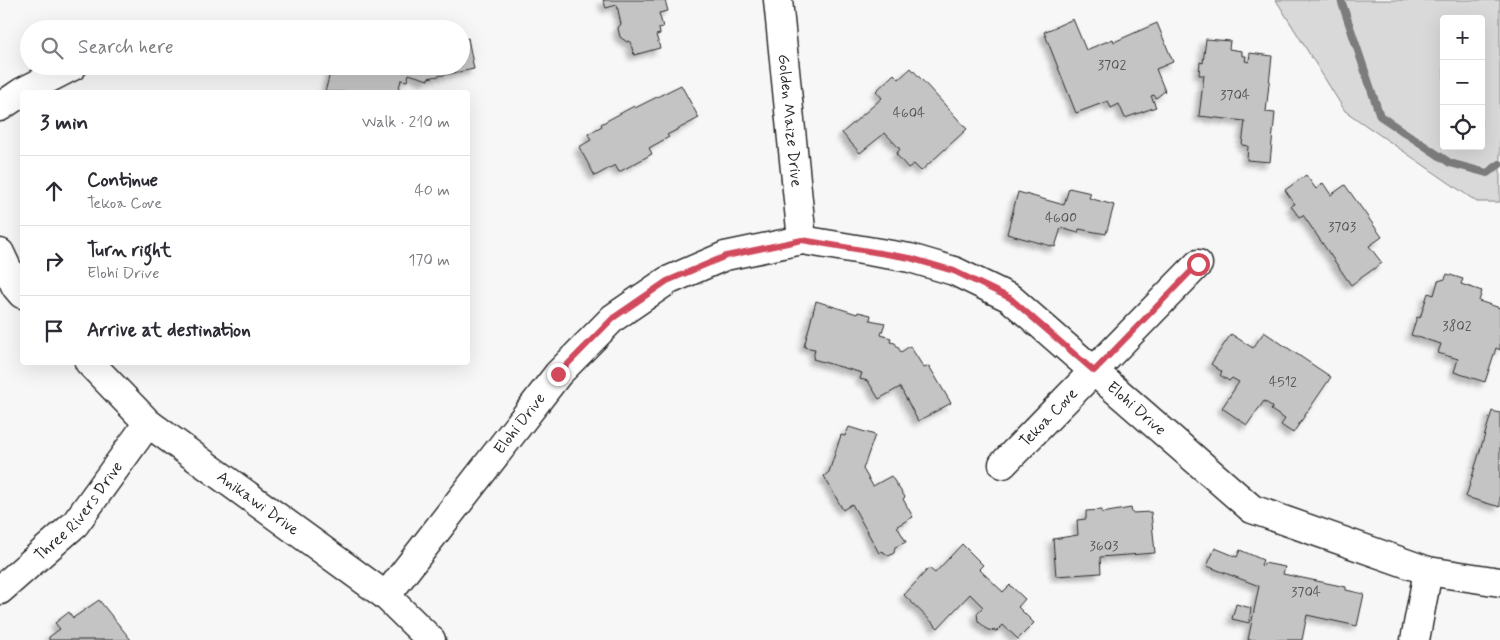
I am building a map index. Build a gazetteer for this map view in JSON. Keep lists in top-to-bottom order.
{
  "streets": {
    "street": [
      "Golden Maize Drive",
      "Elohi Drive",
      "Tekoa Cove",
      "Anikawi Drive",
      "Three Rivers Drive"
    ]
  },
  "crossings": [
    ["Golden Maize Drive", "Elohi Drive"],
    ["Elohi Drive", "Tekoa Cove"],
    ["Elohi Drive", "Anikawi Drive"],
    ["Anikawi Drive", "Three Rivers Drive"]
  ],
  "house_numbers": [
    "3702",
    "3704",
    "4604",
    "4600",
    "3703",
    "3802",
    "4512",
    "3603",
    "3704"
  ],
  "page": {
    "map_buttons": ["+", "−"],
    "search": "Search here",
    "heading": ["3 min", "Walk · 210 m"],
    "list": [
      ["Continue", "Tekoa Cove", "40 m"],
      ["Turn right", "Elohi Drive", "170 m"],
      "Arrive at destination"
    ]
  }
}
